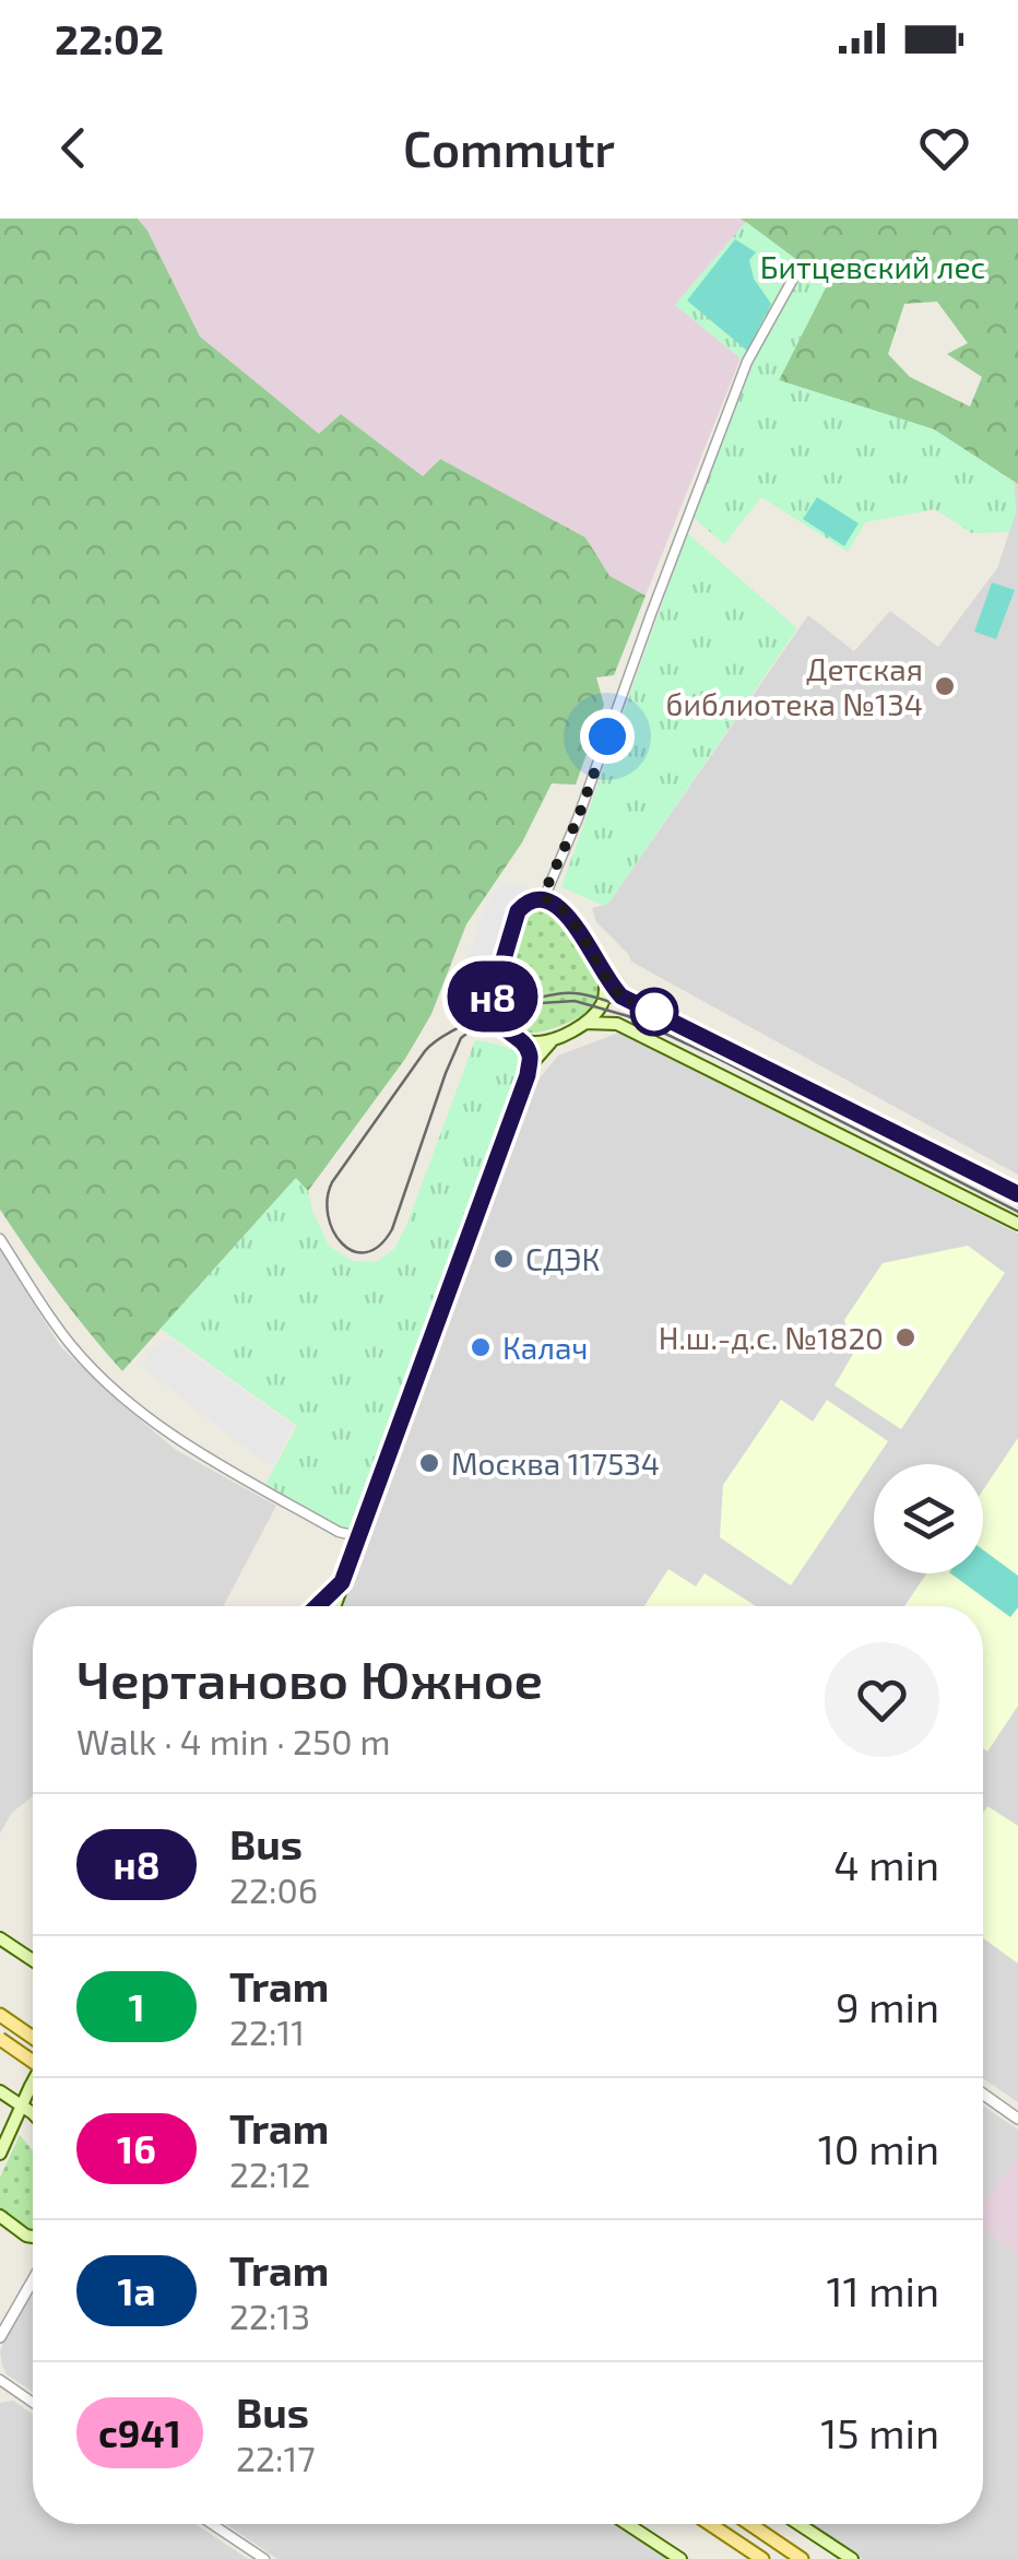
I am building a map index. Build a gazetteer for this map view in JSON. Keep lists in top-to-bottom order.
{
  "parks": ["Битцевский лес"],
  "places": [
    "Детская библиотека №134",
    "СДЭК",
    "Н.ш.-д.с. №1820",
    "Калач",
    "Москва 117534"
  ],
  "lines": ["bus line н8"],
  "page": {
    "status": "22:02",
    "header": "Commutr",
    "on_map": "н8",
    "heading": ["Чертаново Южное", "Walk · 4 min · 250 m"],
    "list": [
      {
        "mark": "н8",
        "name": "Bus",
        "note": "22:06",
        "value": "4 min"
      },
      {
        "mark": "1",
        "name": "Tram",
        "note": "22:11",
        "value": "9 min"
      },
      {
        "mark": "16",
        "name": "Tram",
        "note": "22:12",
        "value": "10 min"
      },
      {
        "mark": "1а",
        "name": "Tram",
        "note": "22:13",
        "value": "11 min"
      },
      {
        "mark": "с941",
        "name": "Bus",
        "note": "22:17",
        "value": "15 min"
      }
    ]
  }
}
